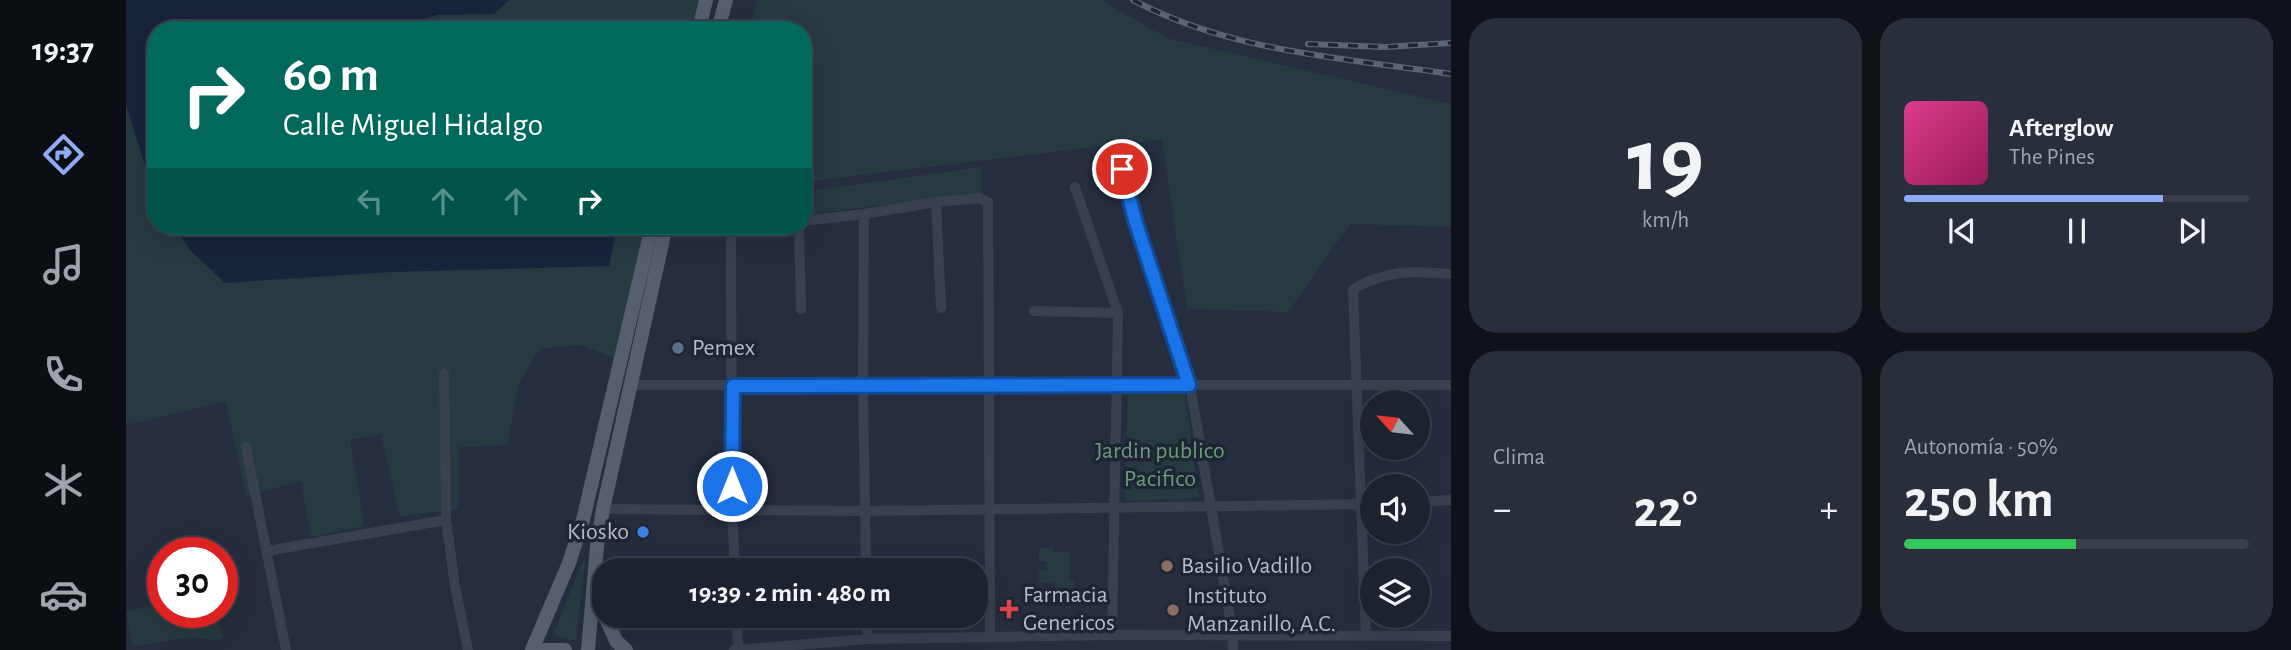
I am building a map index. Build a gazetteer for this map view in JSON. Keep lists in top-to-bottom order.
{
  "parks": ["Jardin publico Pacifico"],
  "places": {
    "other": [
      "Pemex",
      "Kiosko",
      "Basilio Vadillo",
      "Instituto Manzanillo, A.C."
    ],
    "health": ["Farmacia Genericos"]
  },
  "north": "top left",
  "page": {
    "tabs": "19:37",
    "tile": [
      ["19", "km/h"],
      "Clima",
      ["Autonomía · 50%", "250 km"]
    ],
    "turn": ["60 m", "Calle Miguel Hidalgo"],
    "song": ["Afterglow", "The Pines"],
    "heat": ["−", "22°", "+"],
    "limit": "30",
    "trip": "19:39 · 2 min · 480 m"
  }
}
